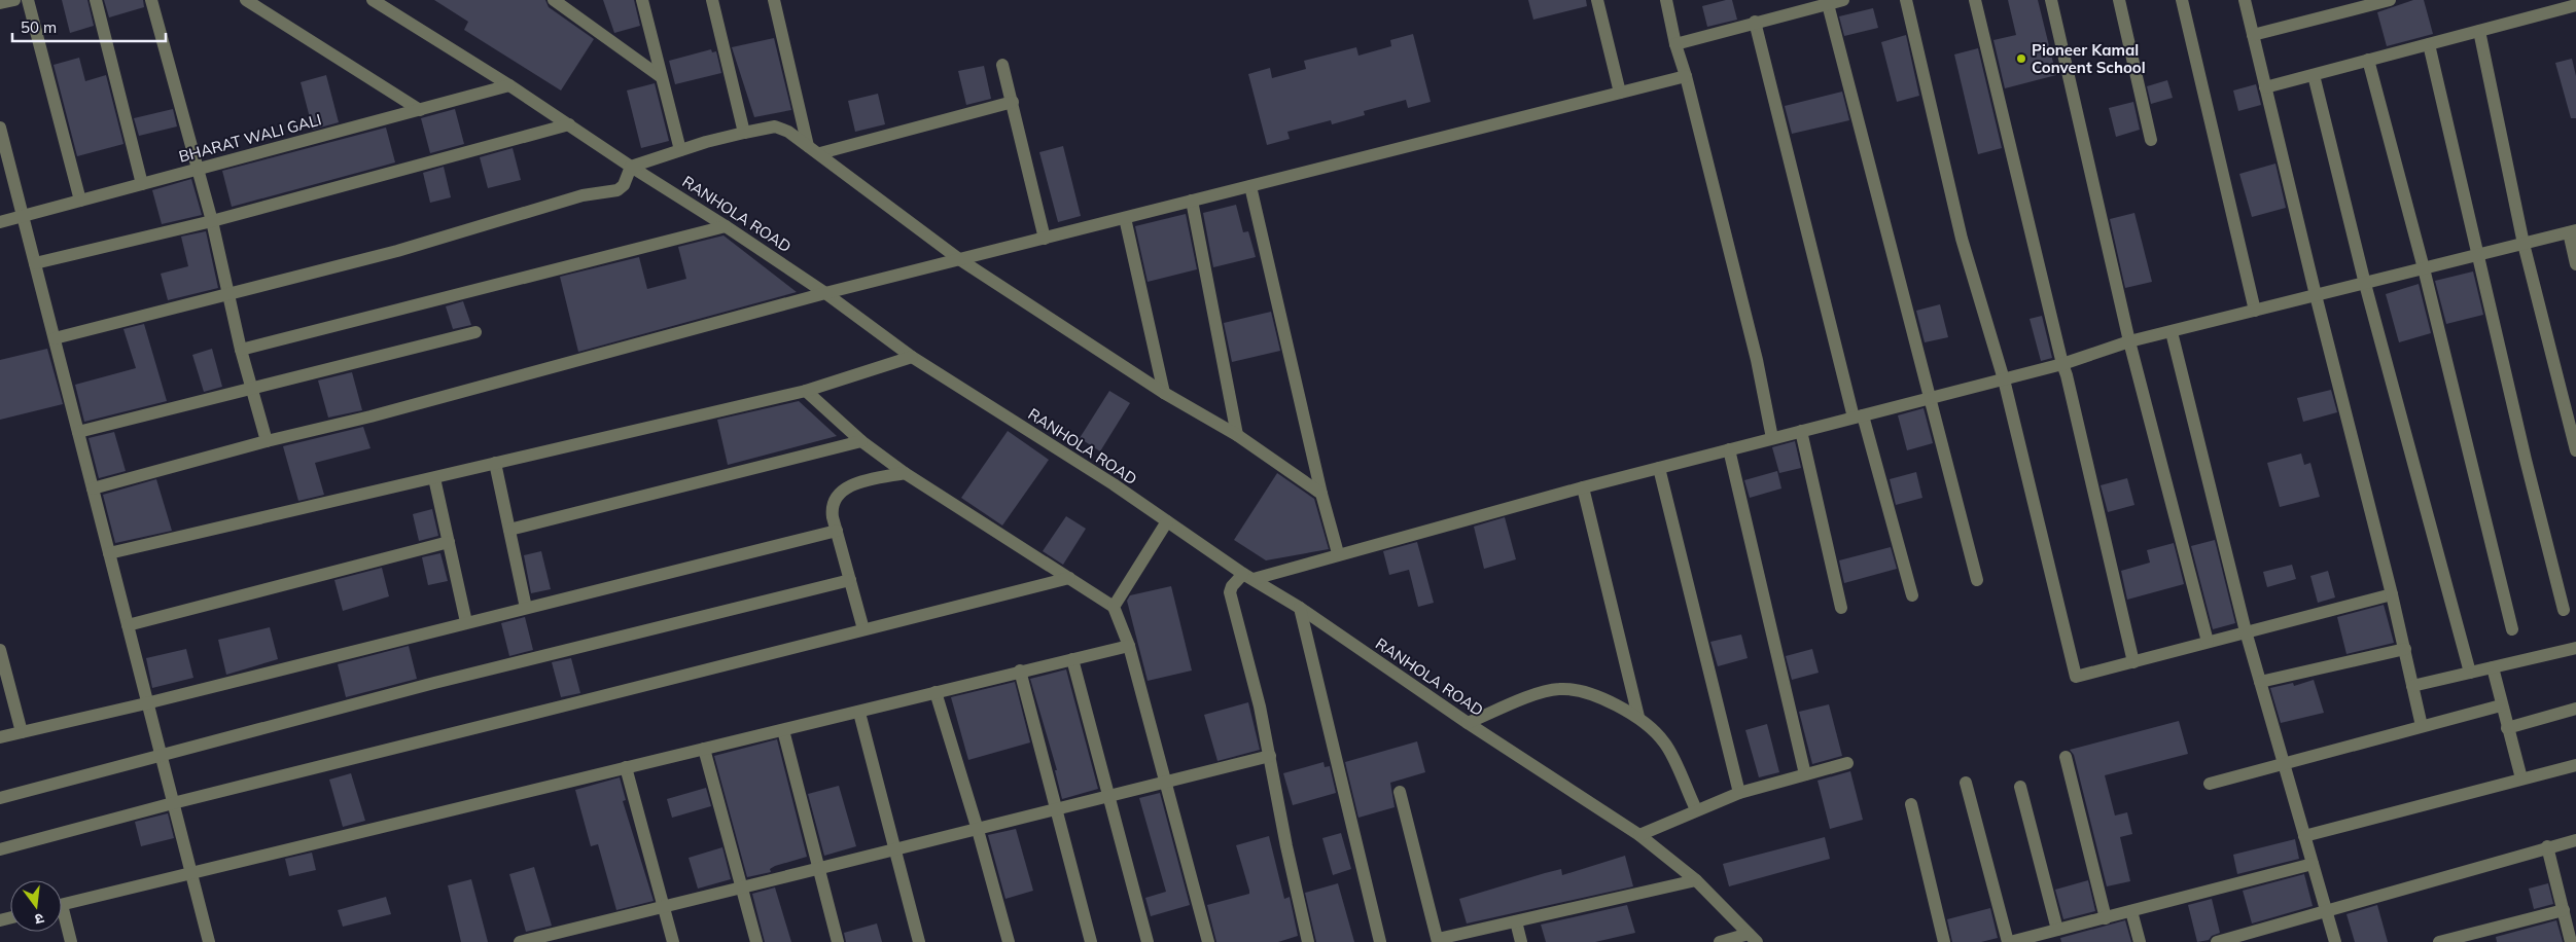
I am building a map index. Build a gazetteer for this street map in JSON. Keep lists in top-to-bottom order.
{
  "streets": {
    "street": ["BHARAT WALI GALI", "RANHOLA ROAD"]
  },
  "crossings": [
    ["BHARAT WALI GALI", "RANHOLA ROAD"]
  ],
  "places": ["Pioneer Kamal Convent School"],
  "scale_bar": "50 m",
  "north": "bottom"
}
